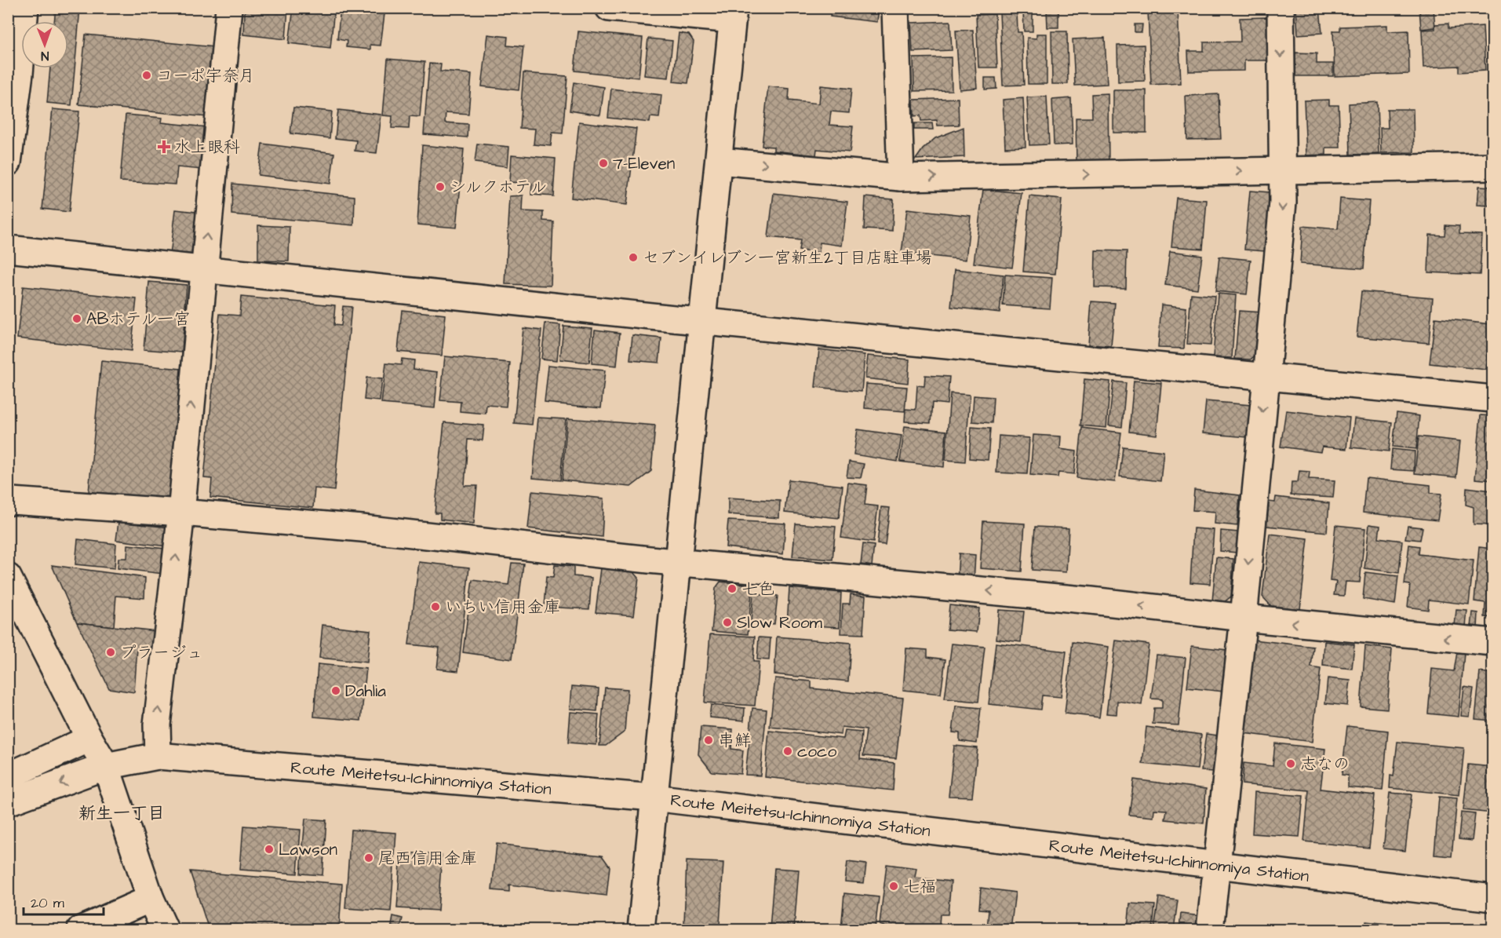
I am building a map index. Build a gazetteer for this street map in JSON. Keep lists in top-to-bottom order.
{
  "streets": {
    "street": ["Route Meitetsu-Ichinnomiya Station"]
  },
  "districts": ["新生一丁目"],
  "places": {
    "other": [
      "コーポ宇奈月",
      "7-Eleven",
      "シルクホテル",
      "セブンイレブン一宮新生2丁目店駐車場",
      "ABホテル一宮",
      "七色",
      "いちい信用金庫",
      "Slow Room",
      "プラージュ",
      "Dahlia",
      "串鮮",
      "coco",
      "志なの",
      "Lawson",
      "尾西信用金庫",
      "七福"
    ],
    "health": ["水上眼科"]
  },
  "scale_bar": "20 m",
  "north": "bottom"
}
